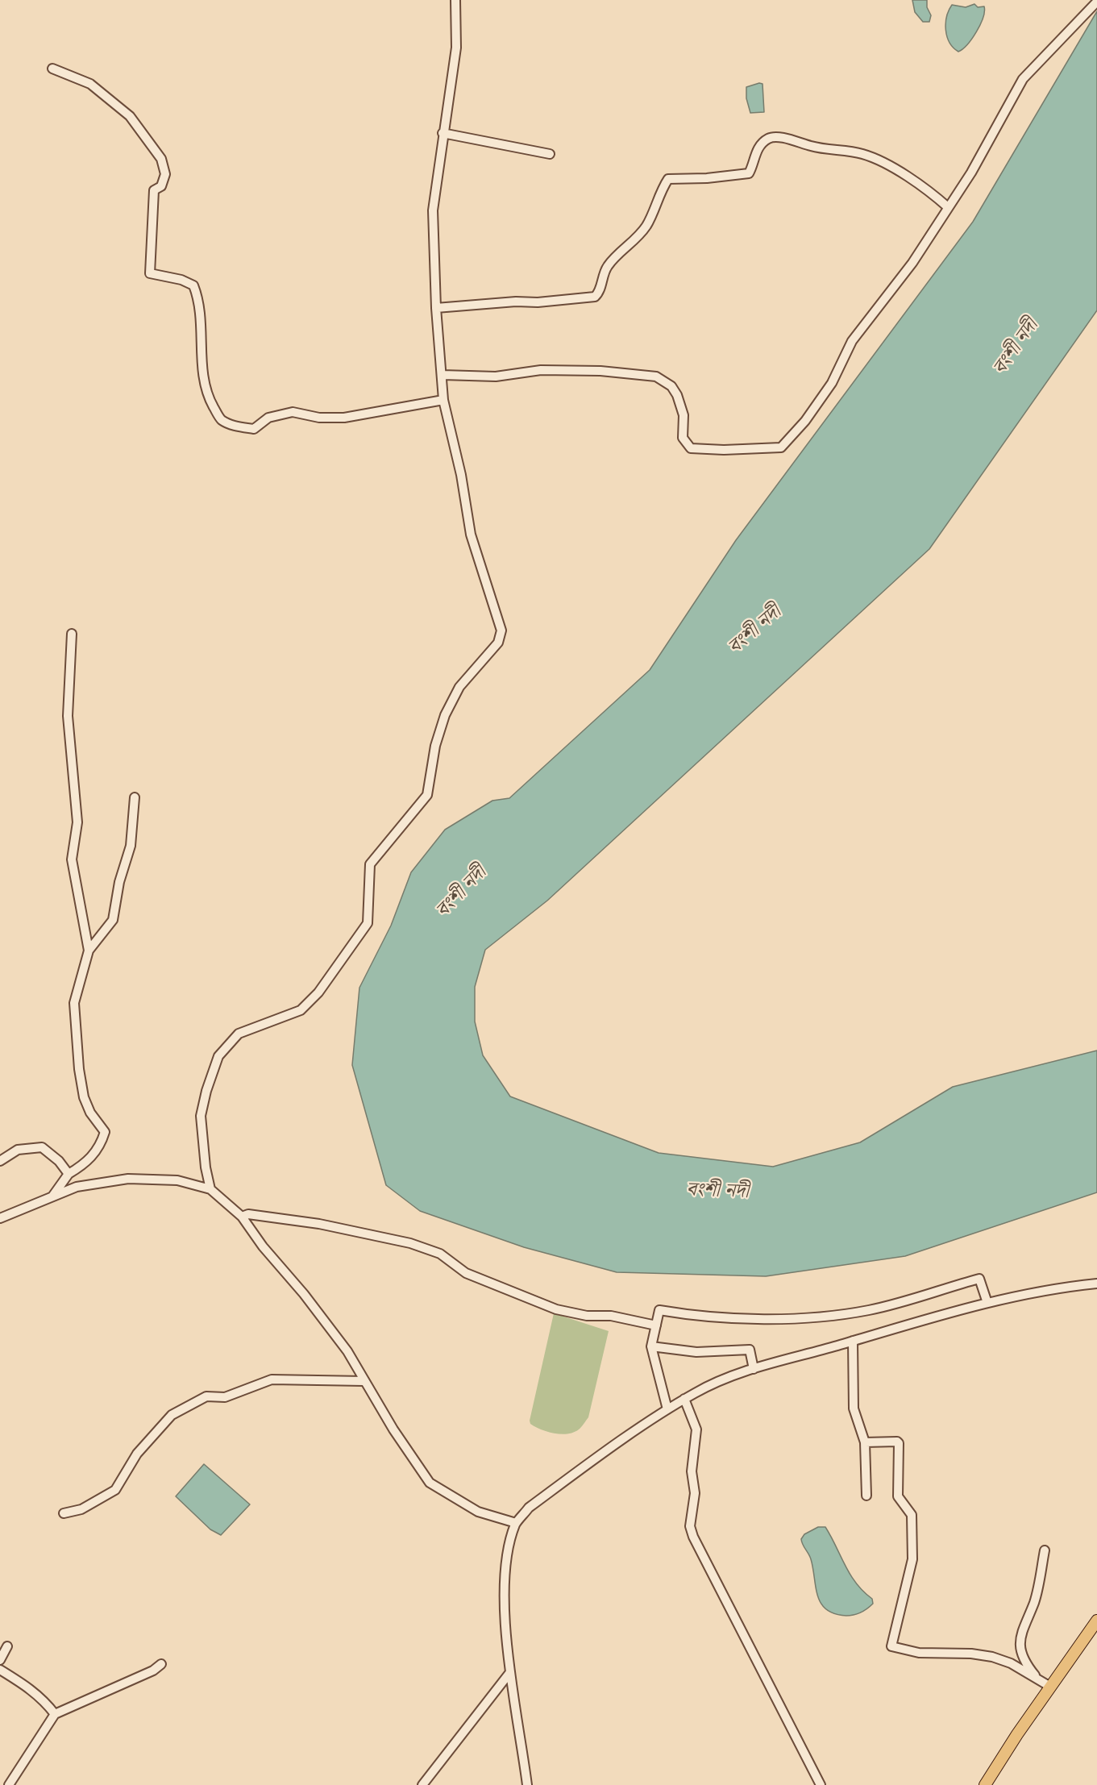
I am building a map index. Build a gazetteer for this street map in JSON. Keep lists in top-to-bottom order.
{
  "water": ["বংশী নদী"]
}
